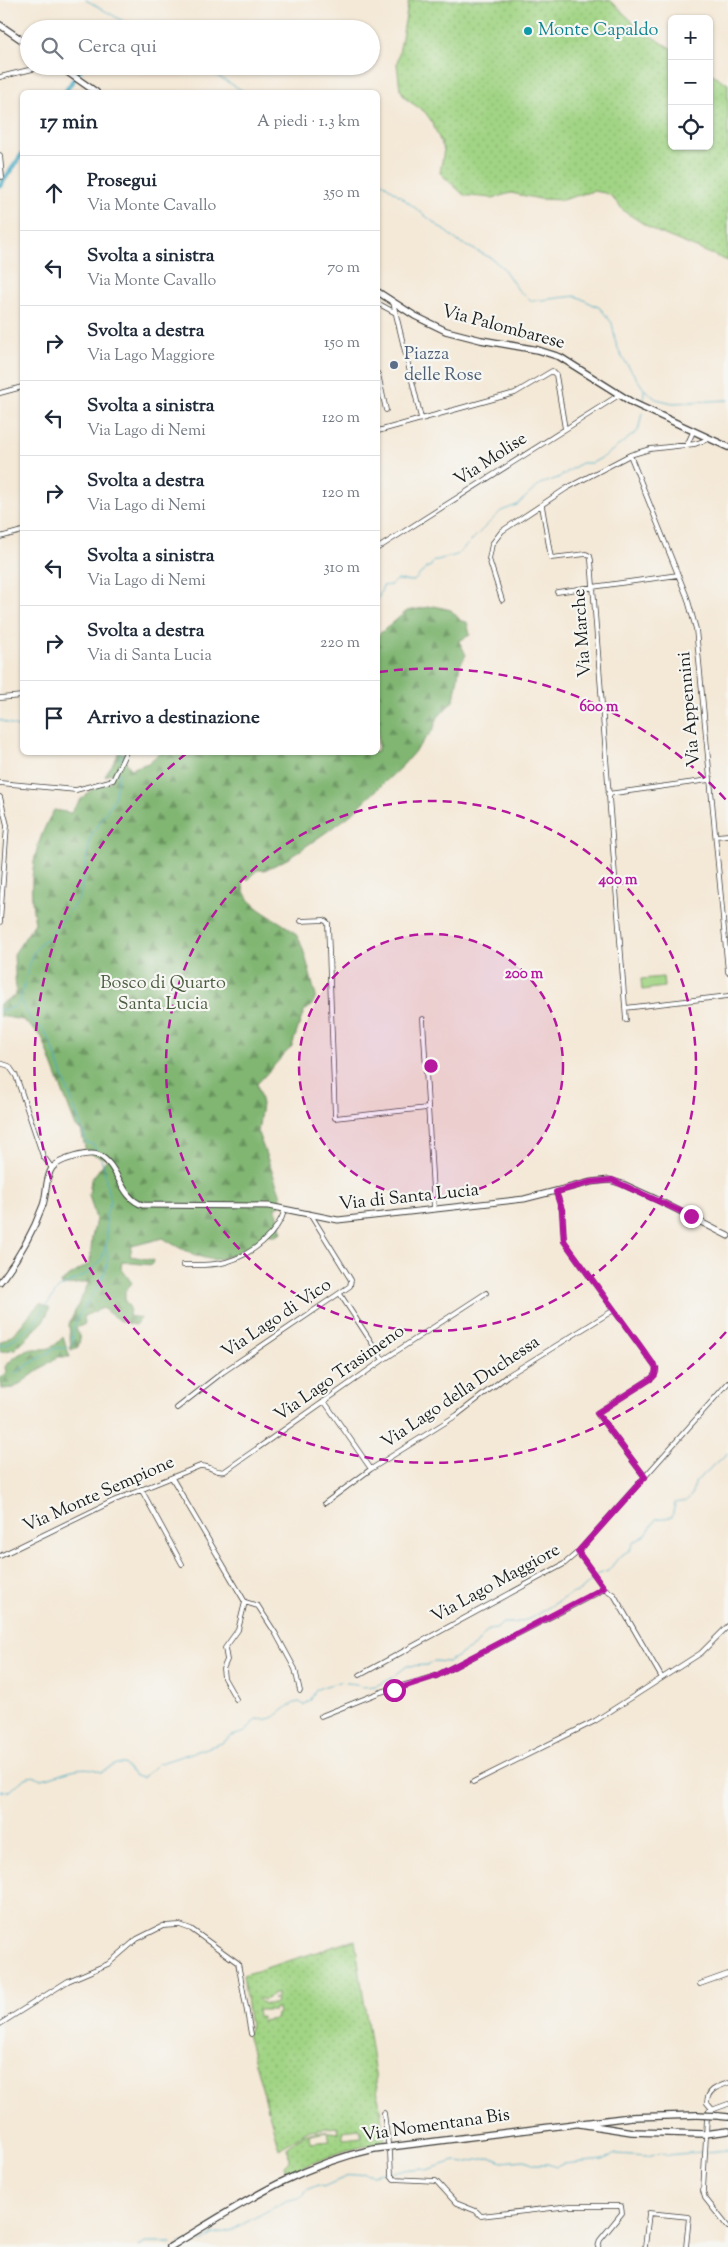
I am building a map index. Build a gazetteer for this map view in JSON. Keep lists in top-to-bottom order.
{
  "streets": {
    "main road": ["Via Palombarese", "Via Nomentana Bis"],
    "street": [
      "Via Molise",
      "Via Marche",
      "Via Appennini",
      "Via di Santa Lucia",
      "Via Lago di Vico",
      "Via Lago Trasimeno",
      "Via Lago della Duchessa",
      "Via Monte Sempione",
      "Via Lago Maggiore"
    ]
  },
  "crossings": [
    ["Via Palombarese", "Via Molise"],
    ["Via di Santa Lucia", "Via Lago di Vico"],
    ["Via Lago Trasimeno", "Via Monte Sempione"]
  ],
  "parks": ["Bosco di Quarto Santa Lucia"],
  "places": ["Monte Capaldo", "Piazza delle Rose"],
  "page": {
    "map_buttons": ["+", "−"],
    "search": "Cerca qui",
    "heading": ["17 min", "A piedi · 1.3 km"],
    "list": [
      ["Prosegui", "Via Monte Cavallo", "350 m"],
      ["Svolta a sinistra", "Via Monte Cavallo", "70 m"],
      ["Svolta a destra", "Via Lago Maggiore", "150 m"],
      ["Svolta a sinistra", "Via Lago di Nemi", "120 m"],
      ["Svolta a destra", "Via Lago di Nemi", "120 m"],
      ["Svolta a sinistra", "Via Lago di Nemi", "310 m"],
      ["Svolta a destra", "Via di Santa Lucia", "220 m"],
      "Arrivo a destinazione"
    ]
  },
  "rings": ["600 m", "400 m", "200 m"]
}
